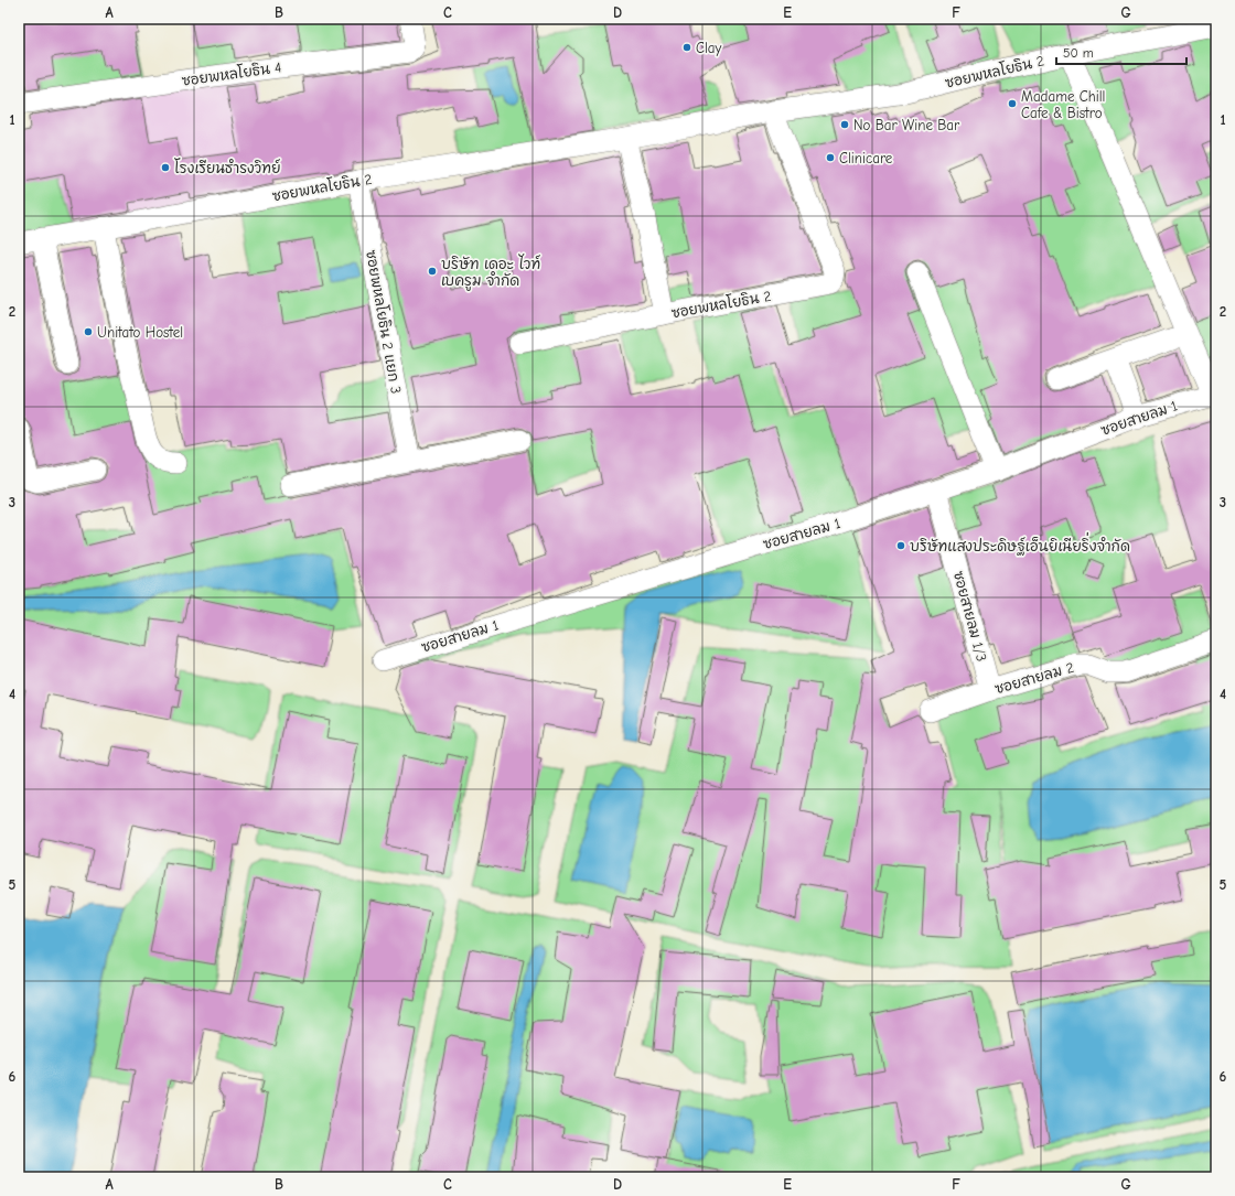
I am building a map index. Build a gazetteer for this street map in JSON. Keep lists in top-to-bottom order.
{
  "streets": {
    "street": [
      "ซอยพหลโยธิน 2",
      "ซอยพหลโยธิน 4",
      "ซอยพหลโยธิน 2 แยก 3",
      "ซอยสายลม 1",
      "ซอยสายลม 1/3",
      "ซอยสายลม 2"
    ]
  },
  "crossings": [
    ["ซอยพหลโยธิน 2", "ซอยพหลโยธิน 2 แยก 3"],
    ["ซอยสายลม 1", "ซอยสายลม 1/3"],
    ["ซอยสายลม 1/3", "ซอยสายลม 2"]
  ],
  "places": [
    "Clay",
    "Madame Chill Cafe & Bistro",
    "No Bar Wine Bar",
    "Clinicare",
    "โรงเรียนธำรงวิทย์",
    "บริษัท เดอะ ไวท์ เบครูม จำกัด",
    "Unitato Hostel",
    "บริษัทแสงประดิษฐ์เอ็นยิเนียริ่งจำกัด"
  ],
  "scale_bar": "50 m",
  "grid": {
    "columns": [
      "A",
      "B",
      "C",
      "D",
      "E",
      "F",
      "G"
    ],
    "rows": [
      "1",
      "2",
      "3",
      "4",
      "5",
      "6"
    ]
  }
}
